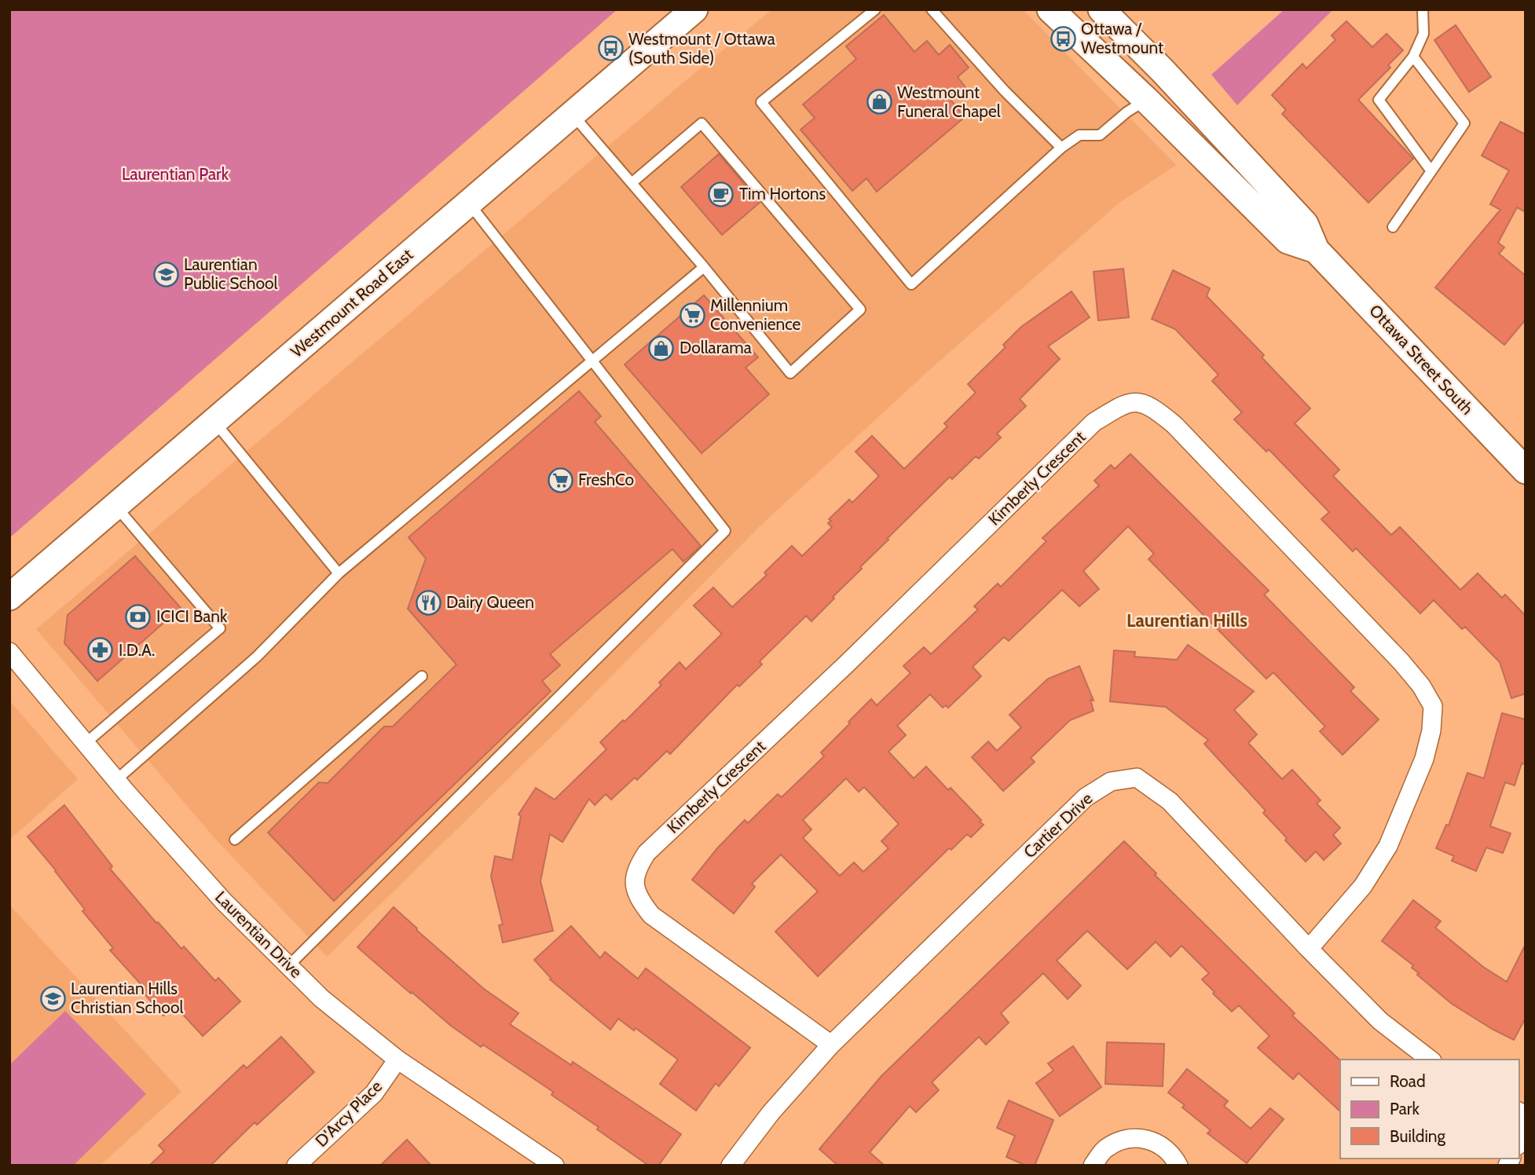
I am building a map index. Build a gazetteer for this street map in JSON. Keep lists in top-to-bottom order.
{
  "streets": {
    "main road": ["Westmount Road East", "Ottawa Street South"],
    "street": [
      "Kimberly Crescent",
      "Cartier Drive",
      "Laurentian Drive",
      "D'Arcy Place"
    ]
  },
  "crossings": [
    ["Kimberly Crescent", "Cartier Drive"],
    ["Laurentian Drive", "D'Arcy Place"]
  ],
  "districts": ["Laurentian Hills"],
  "parks": ["Laurentian Park"],
  "places": {
    "bus stop": ["Ottawa / Westmount", "Westmount / Ottawa (South Side)"],
    "shop": ["Westmount Funeral Chapel", "Dollarama"],
    "cafe": ["Tim Hortons"],
    "school or university": ["Laurentian Public School", "Laurentian Hills Christian School"],
    "supermarket": ["Millennium Convenience", "FreshCo"],
    "restaurant": ["Dairy Queen"],
    "bank": ["ICICI Bank"],
    "pharmacy": ["I.D.A."]
  },
  "legend": ["Road", "Park", "Building"]
}
